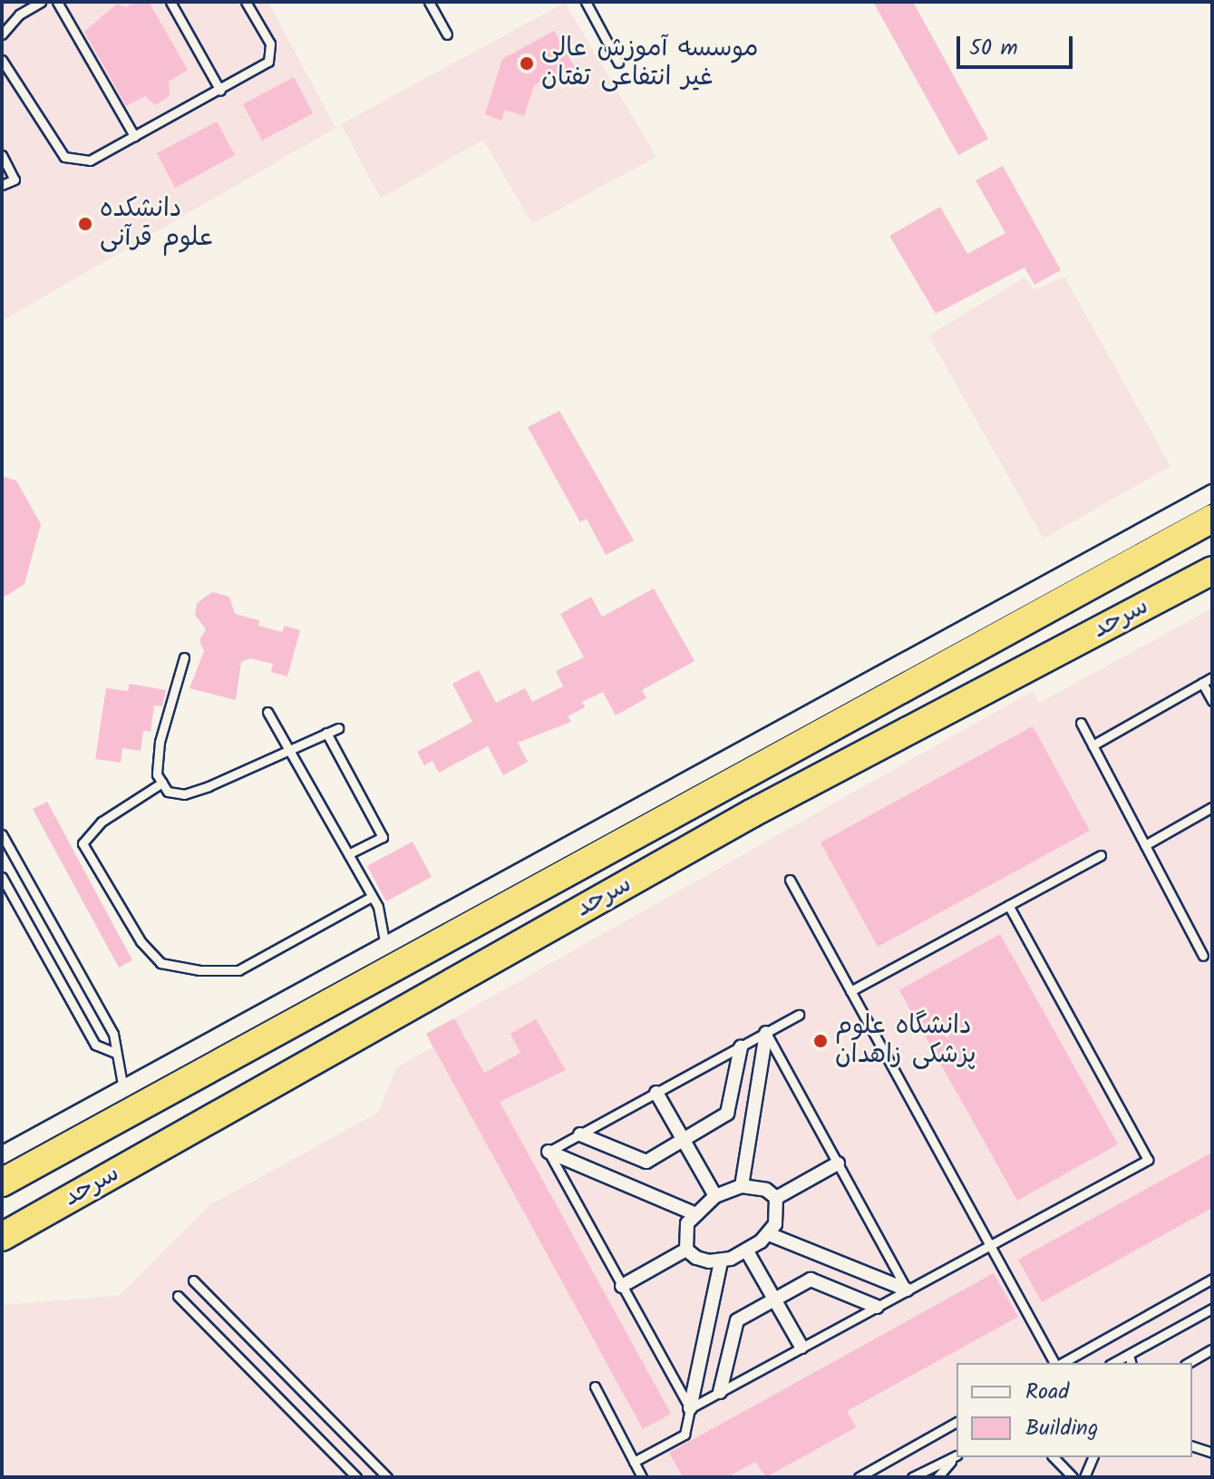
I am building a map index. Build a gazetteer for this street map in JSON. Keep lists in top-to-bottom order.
{
  "streets": {
    "highway": ["سرحد"]
  },
  "places": ["موسسه آموزش عالی غیر انتفاعی تفتان", "دانشکده علوم قرآنی", "دانشگاه علوم پزشکی زاهدان"],
  "legend": ["Road", "Building"],
  "scale_bar": "50 m"
}
